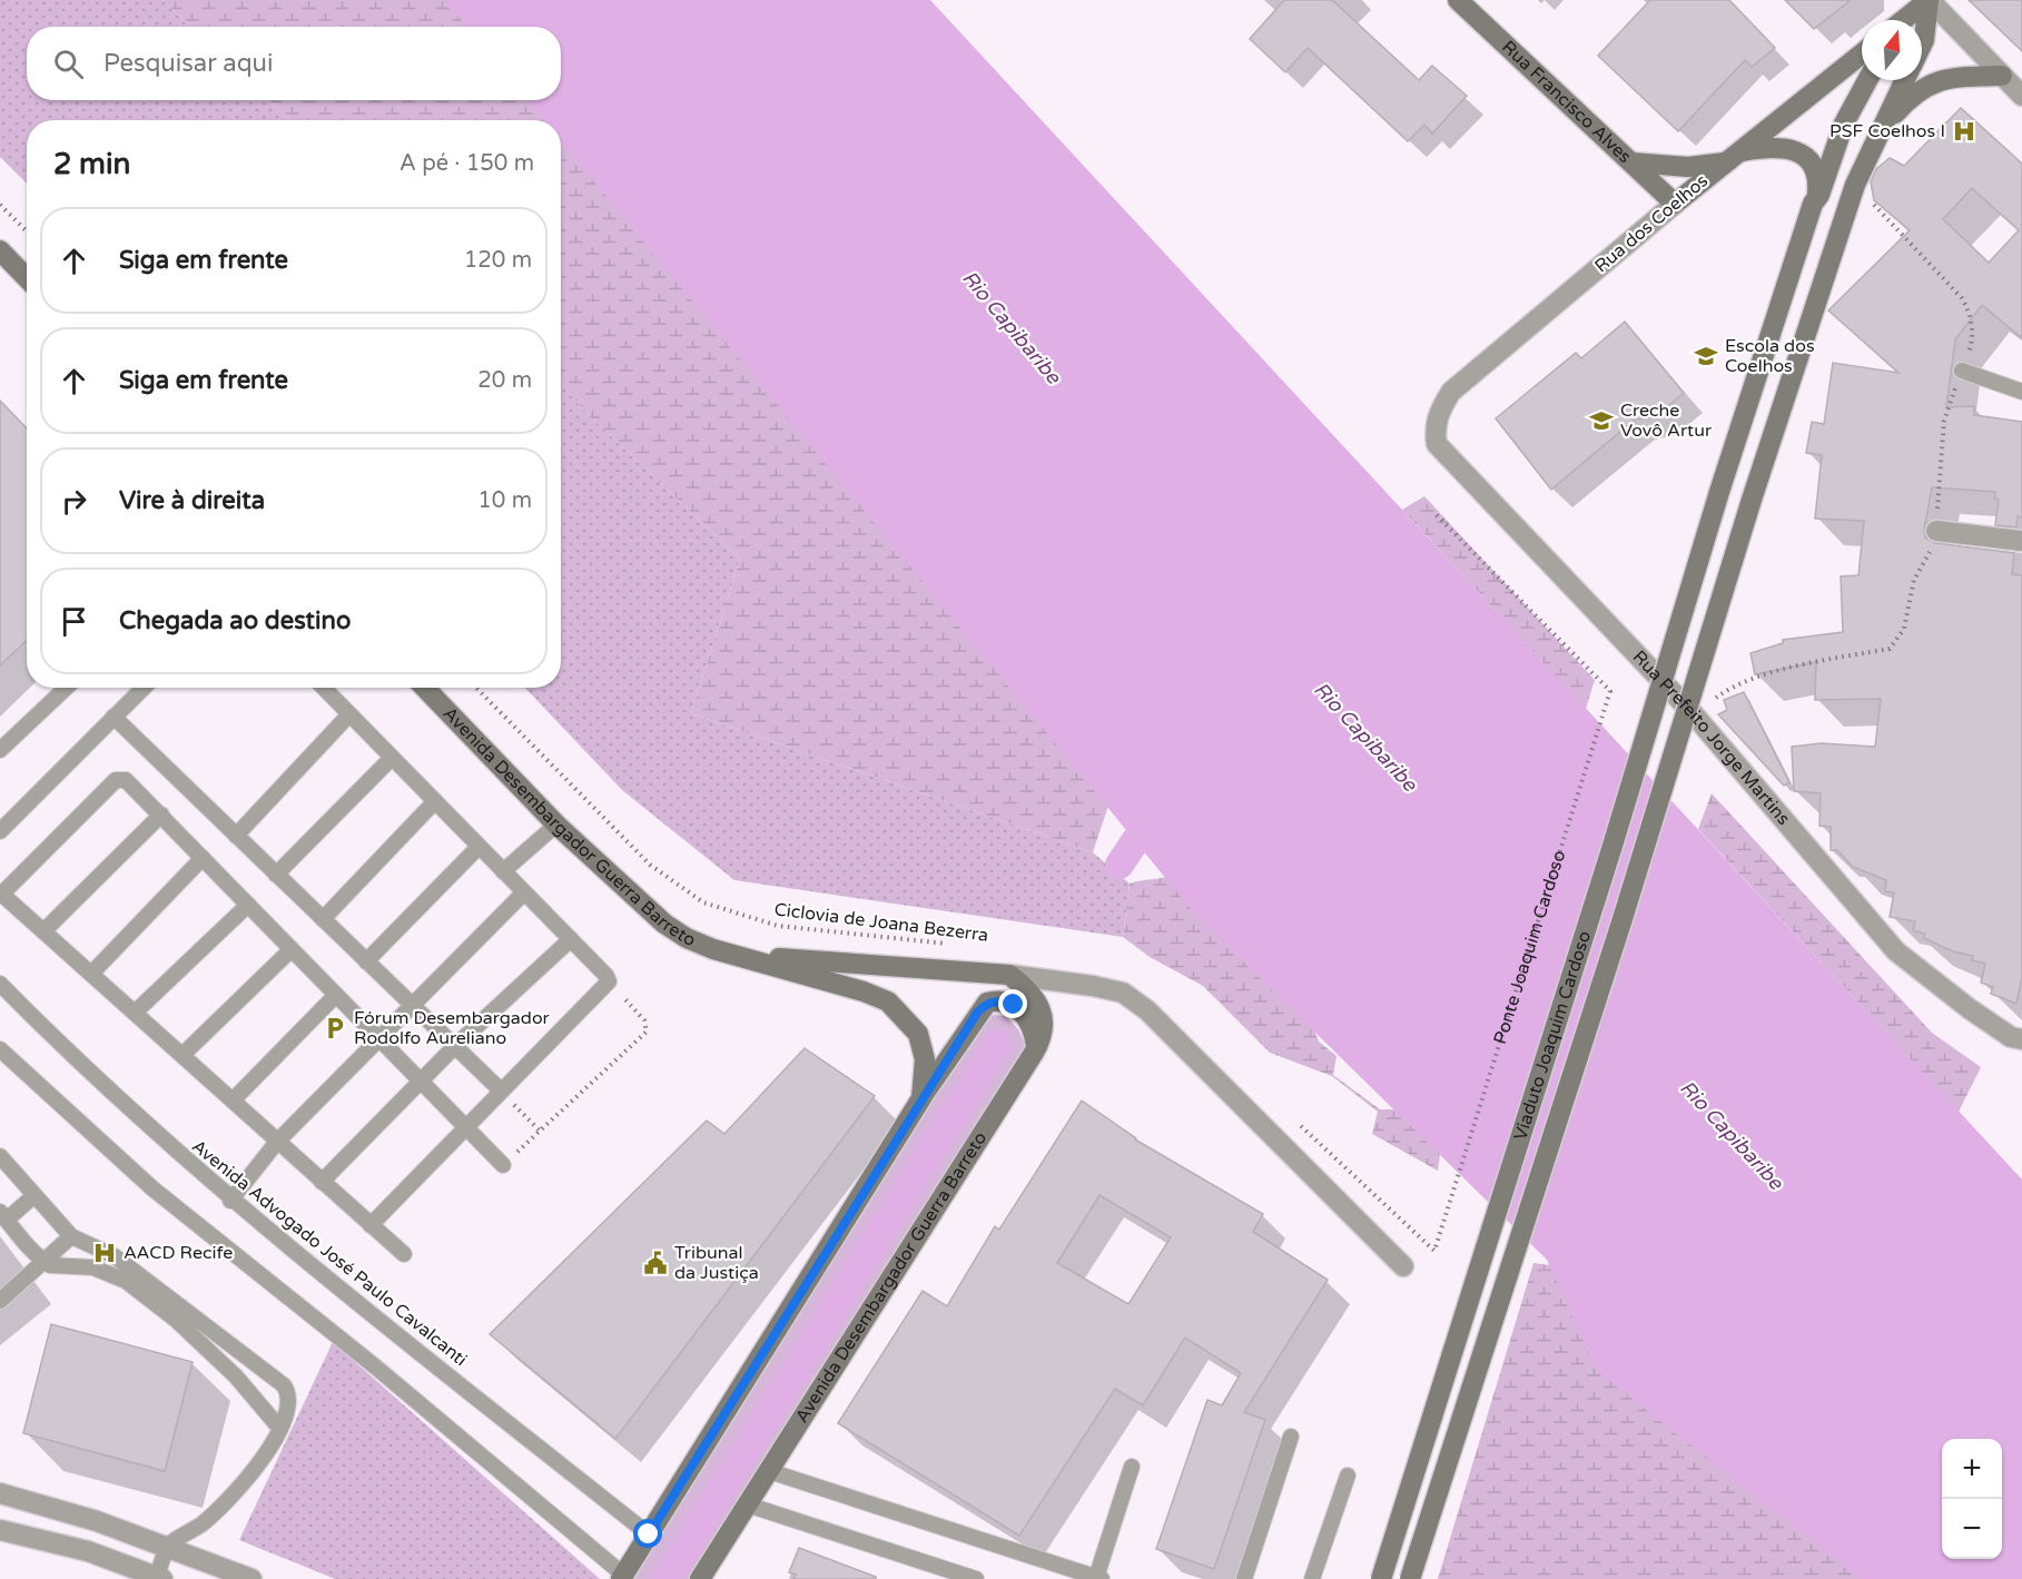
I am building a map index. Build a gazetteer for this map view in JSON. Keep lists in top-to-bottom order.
{
  "streets": {
    "street": [
      "Rua Francisco Alves",
      "Rua dos Coelhos",
      "Rua Prefeito Jorge Martins",
      "Avenida Desembargador Guerra Barreto",
      "Viaduto Joaquim Cardoso"
    ],
    "lane": ["Avenida Advogado José Paulo Cavalcanti"],
    "path": ["Ciclovia de Joana Bezerra", "Ponte Joaquim Cardoso"]
  },
  "crossings": [
    ["Rua Francisco Alves", "Rua dos Coelhos"],
    ["Rua dos Coelhos", "Rua Prefeito Jorge Martins"],
    ["Avenida Desembargador Guerra Barreto", "Avenida Advogado José Paulo Cavalcanti"]
  ],
  "water": ["Rio Capibaribe"],
  "places": {
    "hospital": ["PSF Coelhos I", "AACD Recife"],
    "school or university": ["Escola dos Coelhos", "Creche Vovô Artur"],
    "parking": ["Fórum Desembargador Rodolfo Aureliano"],
    "public building": ["Tribunal da Justiça"]
  },
  "north": "top",
  "page": {
    "search": "Pesquisar aqui",
    "heading": ["2 min", "A pé · 150 m"],
    "list": [
      ["Siga em frente", "120 m"],
      ["Siga em frente", "20 m"],
      ["Vire à direita", "10 m"],
      "Chegada ao destino"
    ],
    "map_buttons": ["+", "−"]
  }
}
